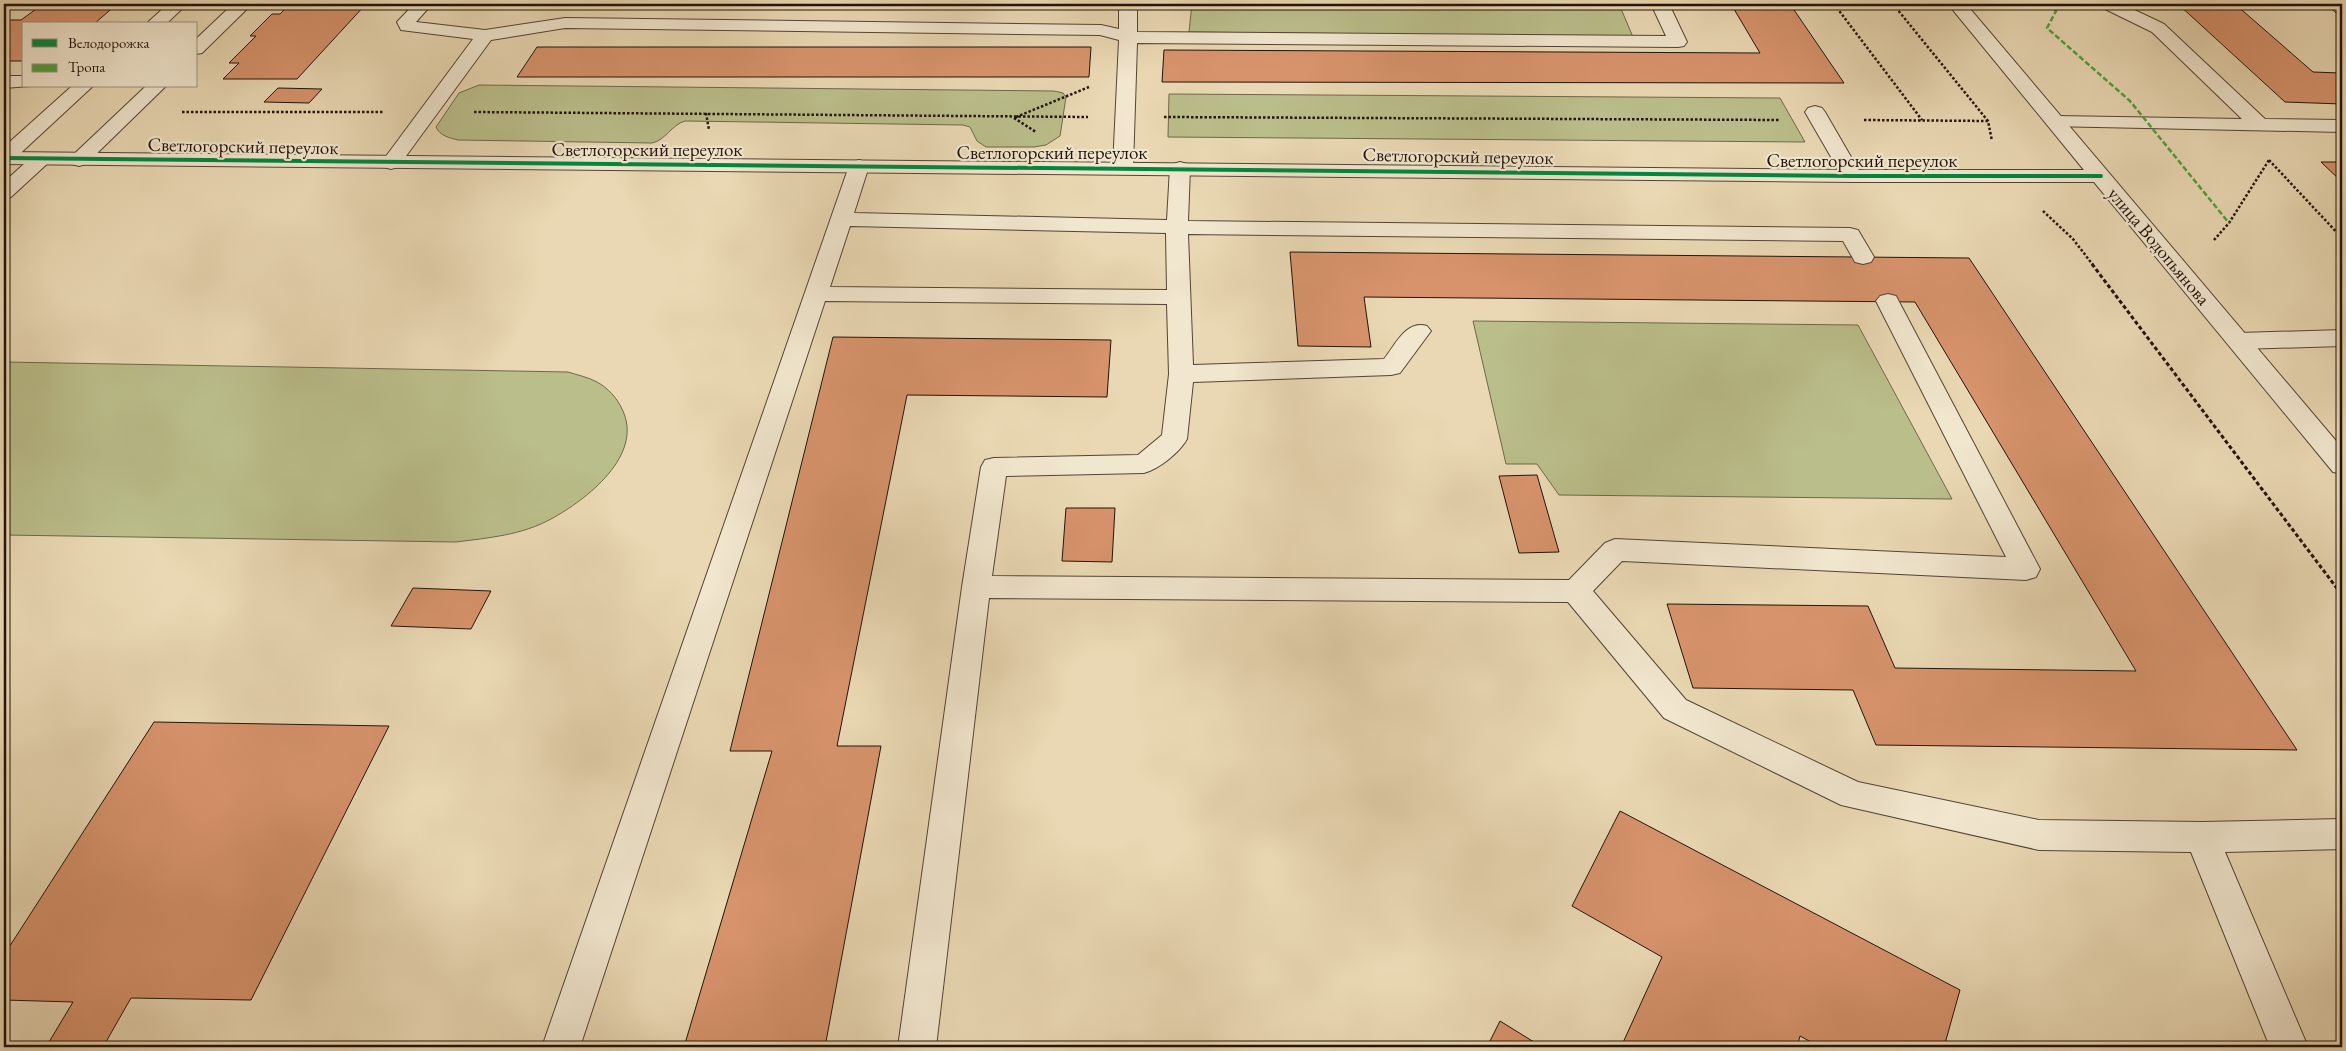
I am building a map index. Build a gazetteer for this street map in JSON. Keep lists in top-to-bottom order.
{
  "streets": {
    "street": ["Светлогорский переулок", "улица Водопьянова"]
  },
  "crossings": [
    ["Светлогорский переулок", "улица Водопьянова"]
  ],
  "legend": ["Велодорожка", "Тропа"]
}
